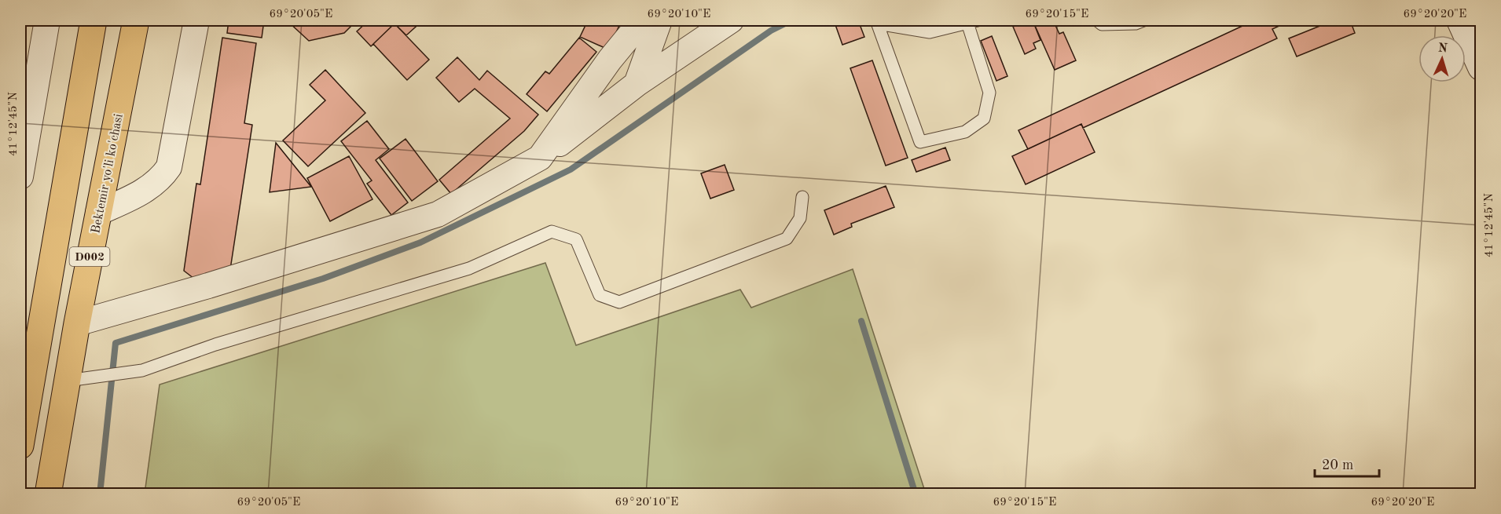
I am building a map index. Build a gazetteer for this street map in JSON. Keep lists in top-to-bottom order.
{
  "streets": {
    "highway": ["Bektemir yo'li ko'chasi", "D002"]
  },
  "scale_bar": "20 m",
  "north": "top",
  "coordinates": [
    "69°20'05\"E",
    "69°20'10\"E",
    "69°20'15\"E",
    "69°20'20\"E",
    "41°12'45\"N"
  ]
}
